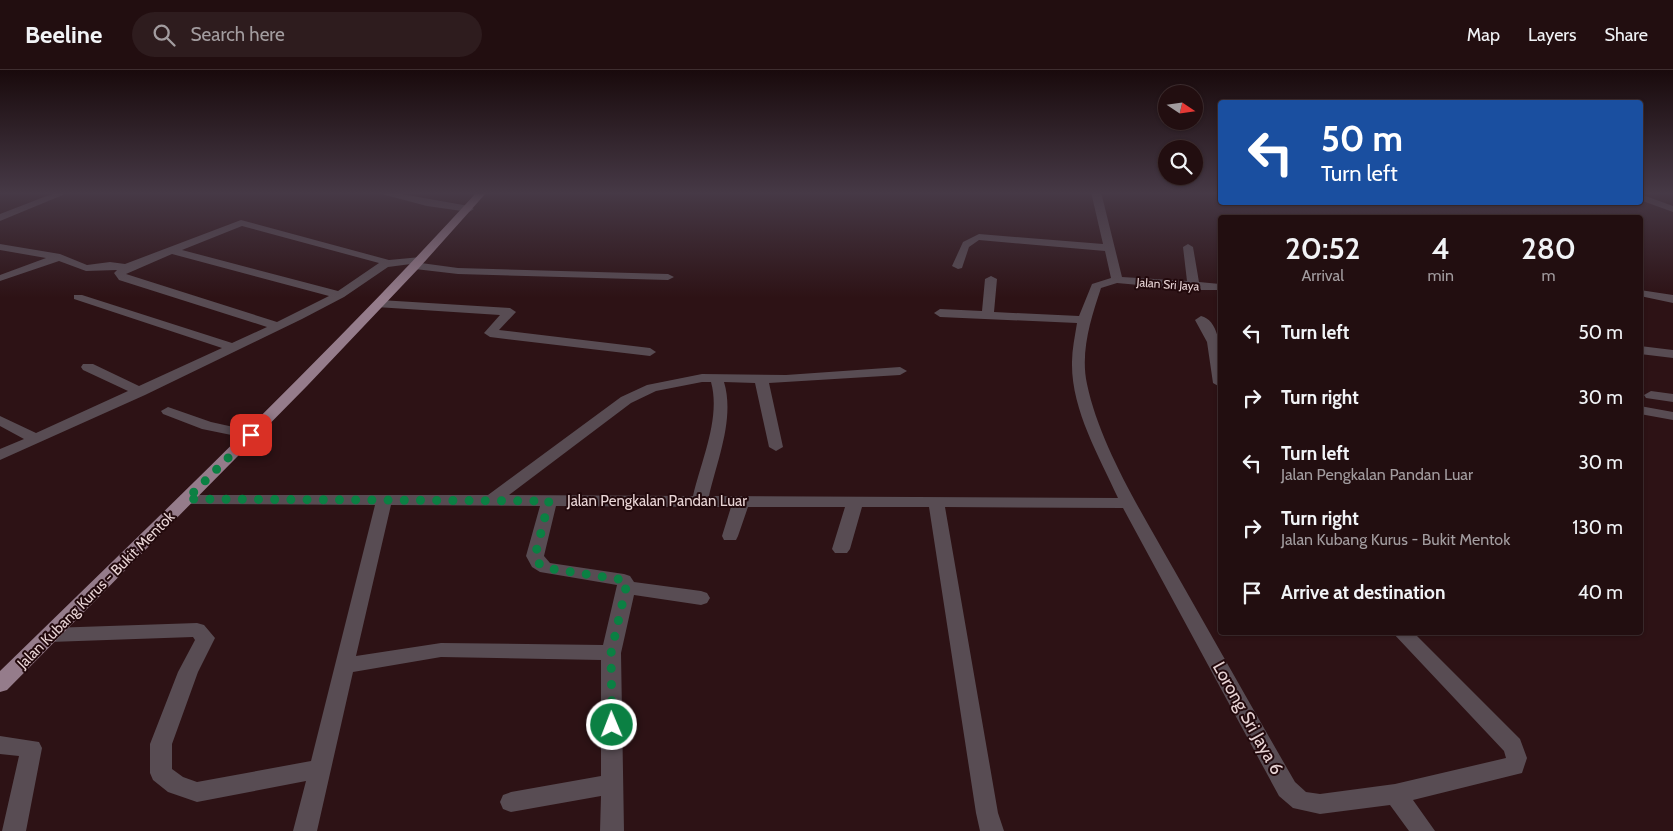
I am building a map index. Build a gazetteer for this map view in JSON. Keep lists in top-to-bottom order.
{
  "streets": {
    "main road": ["Jalan Kubang Kurus - Bukit Mentok"],
    "street": ["Jalan Sri Jaya", "Jalan Pengkalan Pandan Luar", "Lorong Sri Jaya 6"]
  },
  "crossings": [
    ["Jalan Sri Jaya", "Lorong Sri Jaya 6"],
    ["Jalan Pengkalan Pandan Luar", "Jalan Kubang Kurus - Bukit Mentok"],
    ["Jalan Pengkalan Pandan Luar", "Lorong Sri Jaya 6"]
  ],
  "north": "right",
  "page": {
    "header": "Beeline",
    "search": "Search here",
    "nav": ["Map", "Layers", "Share"],
    "turn": ["50 m", "Turn left"],
    "eta": [
      "20:52",
      "Arrival",
      "4",
      "min",
      "280",
      "m"
    ],
    "list": [
      {
        "name": "Turn left",
        "value": "50 m"
      },
      {
        "name": "Turn right",
        "value": "30 m"
      },
      {
        "name": "Turn left",
        "note": "Jalan Pengkalan Pandan Luar",
        "value": "30 m"
      },
      {
        "name": "Turn right",
        "note": "Jalan Kubang Kurus - Bukit Mentok",
        "value": "130 m"
      },
      {
        "name": "Arrive at destination",
        "value": "40 m"
      }
    ]
  }
}
